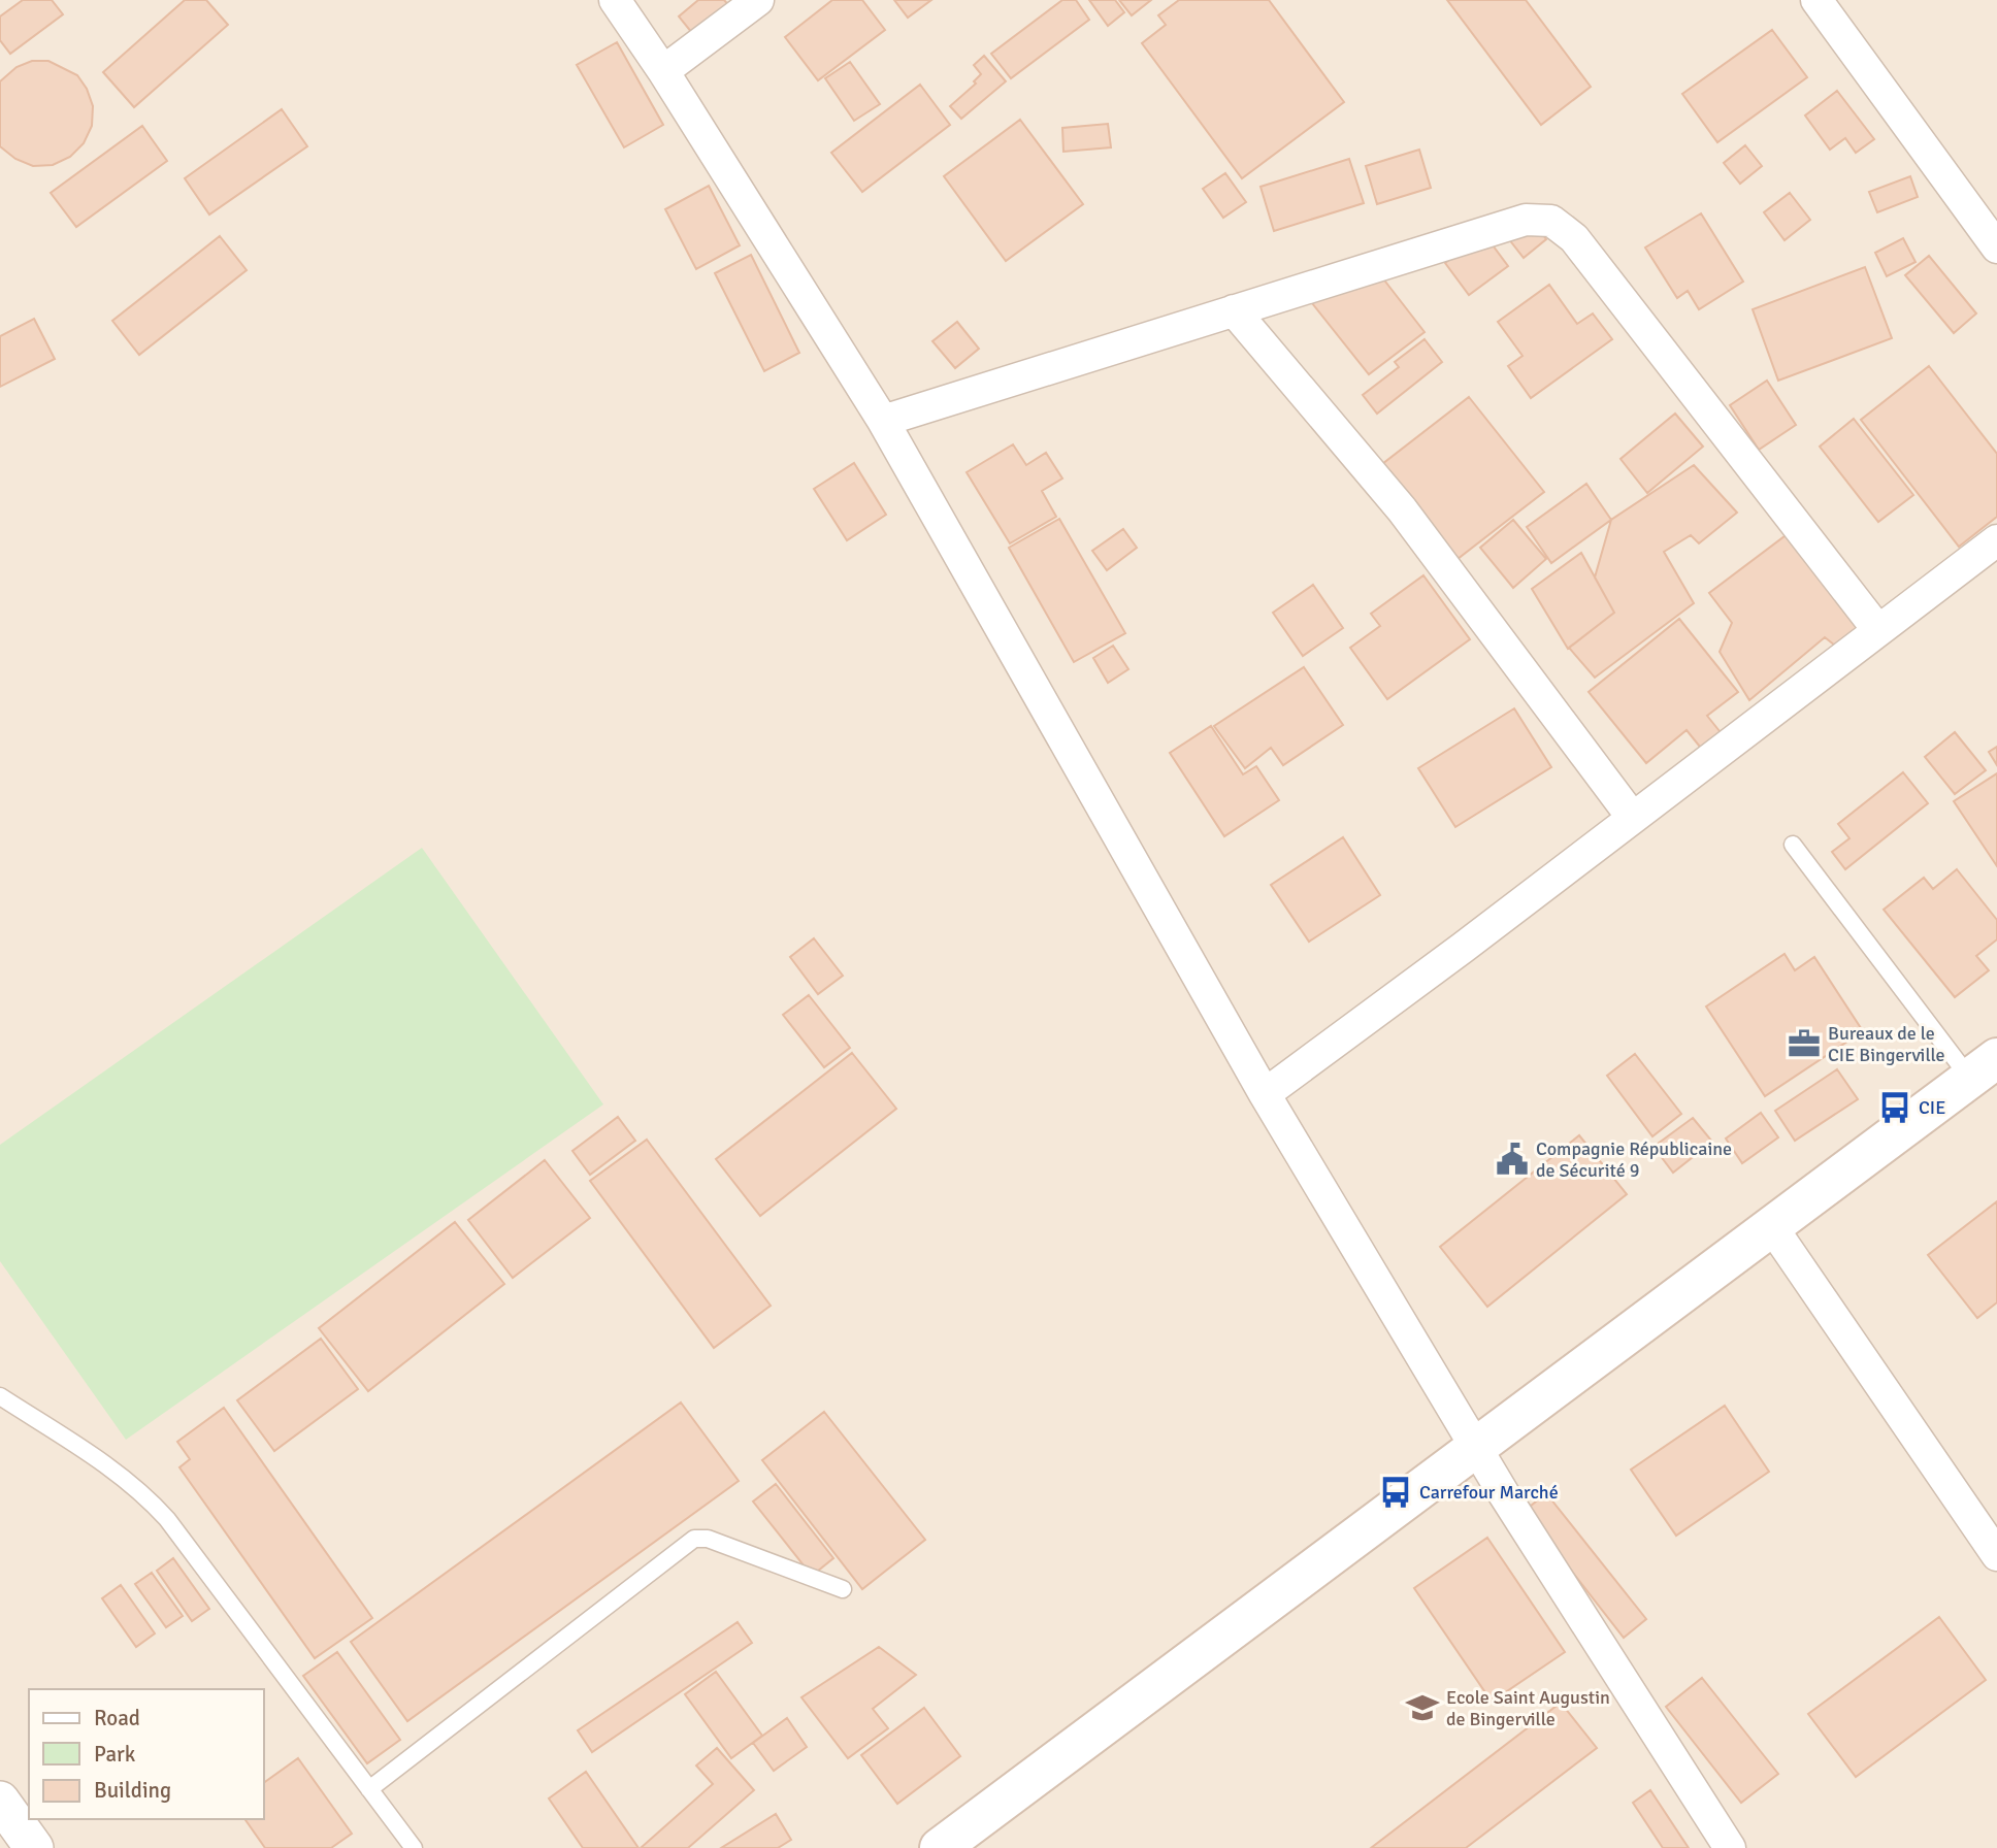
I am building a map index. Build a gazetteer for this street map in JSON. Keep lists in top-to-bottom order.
{
  "places": {
    "office": ["Bureaux de le CIE Bingerville"],
    "bus stop": ["CIE", "Carrefour Marché"],
    "public building": ["Compagnie Républicaine de Sécurité 9"],
    "school or university": ["Ecole Saint Augustin de Bingerville"]
  },
  "legend": ["Road", "Park", "Building"]
}
